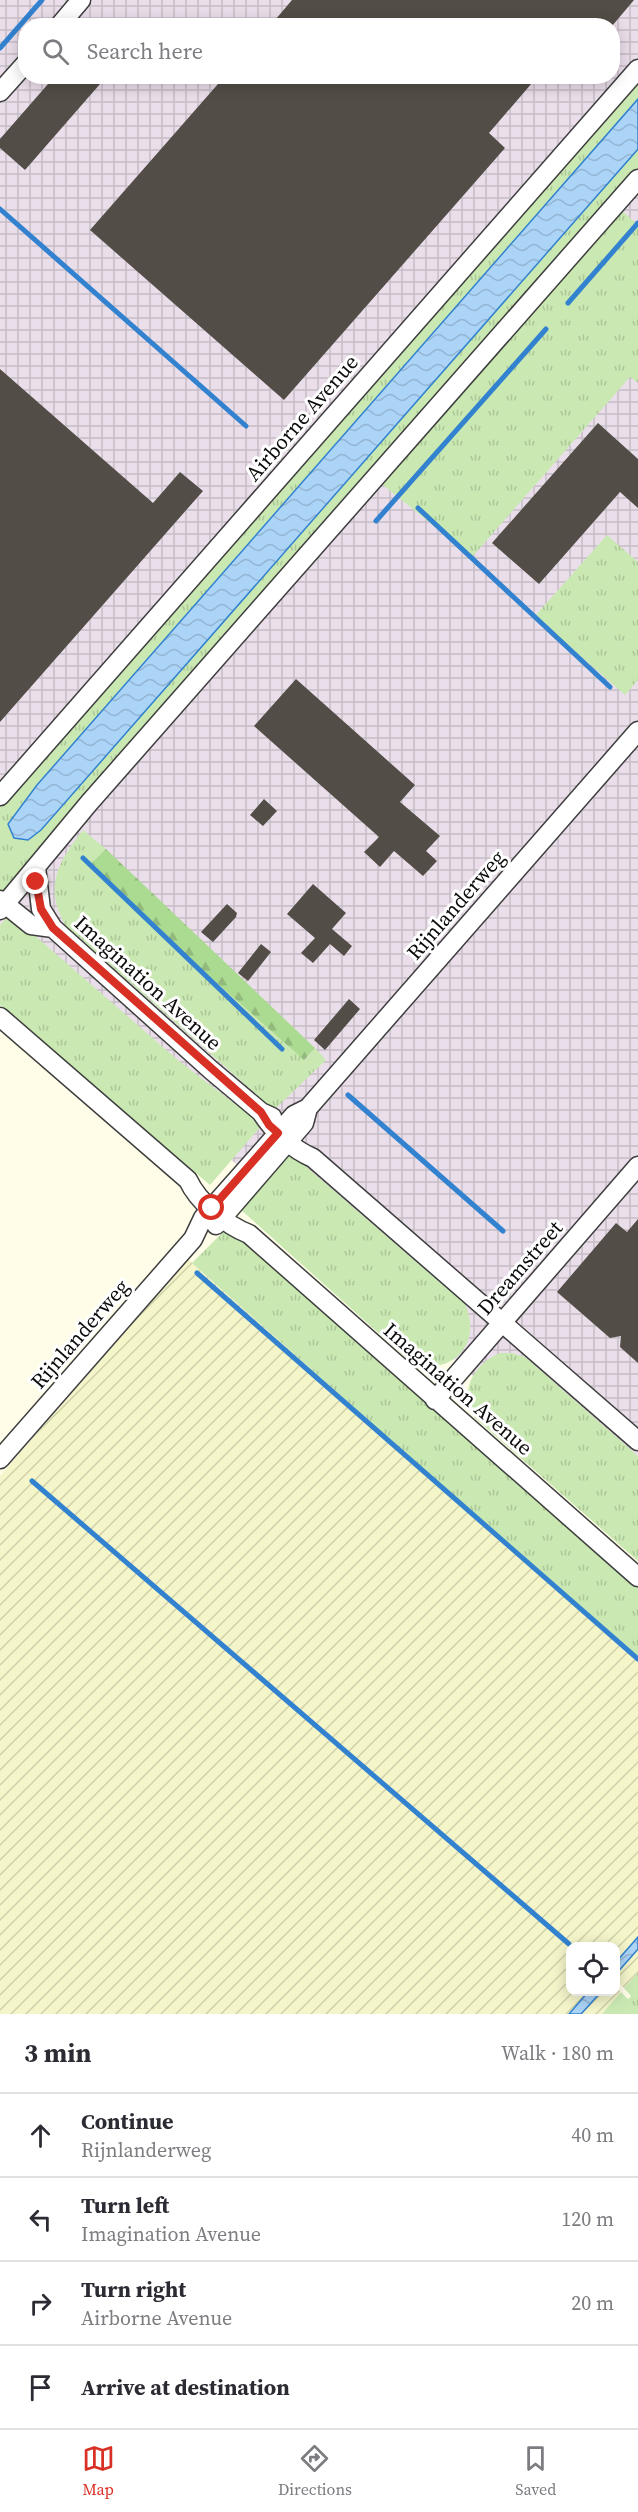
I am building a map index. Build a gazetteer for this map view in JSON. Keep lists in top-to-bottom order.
{
  "streets": {
    "street": [
      "Airborne Avenue",
      "Rijnlanderweg",
      "Imagination Avenue",
      "Dreamstreet"
    ]
  },
  "crossings": [
    ["Rijnlanderweg", "Imagination Avenue"],
    ["Imagination Avenue", "Dreamstreet"]
  ],
  "page": {
    "search": "Search here",
    "heading": ["3 min", "Walk · 180 m"],
    "list": [
      ["Continue", "Rijnlanderweg", "40 m"],
      ["Turn left", "Imagination Avenue", "120 m"],
      ["Turn right", "Airborne Avenue", "20 m"],
      "Arrive at destination"
    ],
    "nav": ["Map", "Directions", "Saved"]
  }
}
